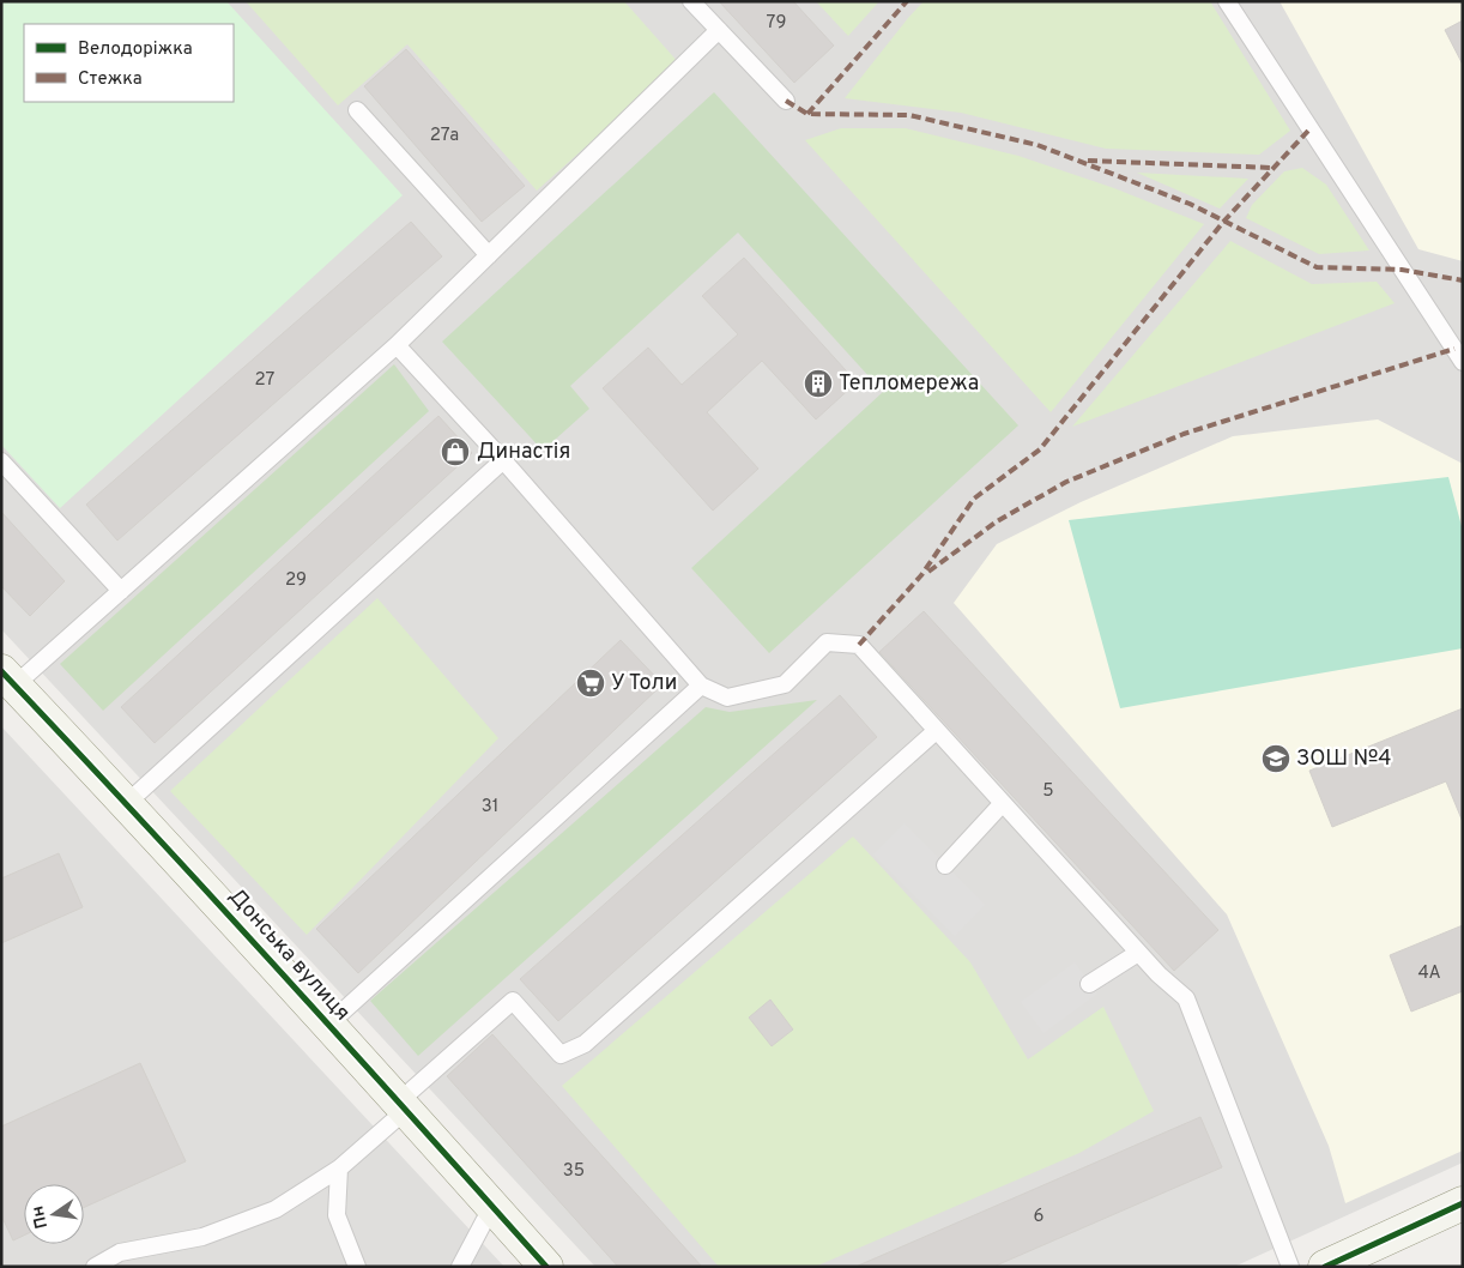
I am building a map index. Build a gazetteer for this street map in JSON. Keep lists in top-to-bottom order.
{
  "streets": {
    "street": ["Донська вулиця"]
  },
  "places": {
    "building": ["Тепломережа"],
    "shop": ["Династія"],
    "supermarket": ["У Толи"],
    "school or university": ["ЗОШ №4"]
  },
  "house_numbers": [
    "79",
    "27а",
    "27",
    "29",
    "5",
    "31",
    "4А",
    "35",
    "6"
  ],
  "legend": ["Велодоріжка", "Стежка"],
  "north": "left"
}
